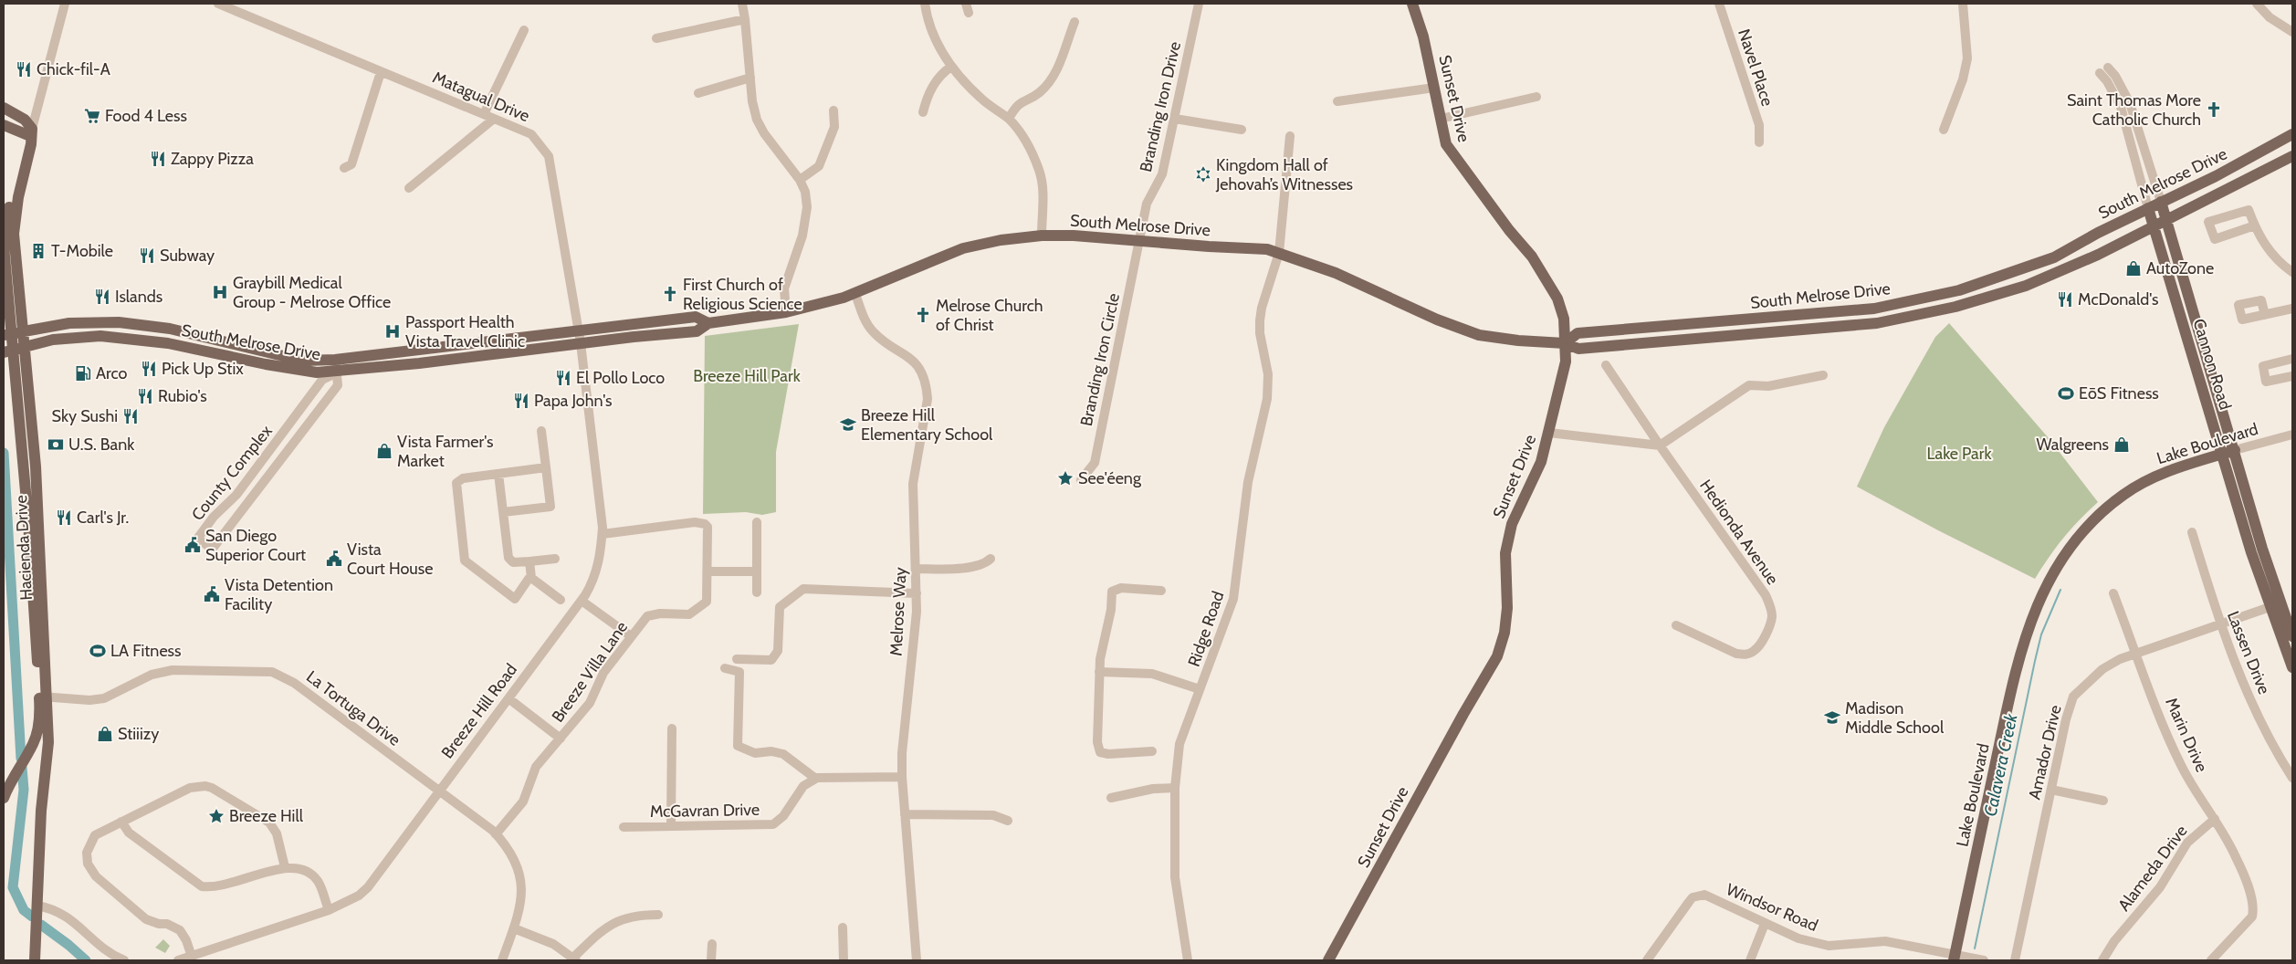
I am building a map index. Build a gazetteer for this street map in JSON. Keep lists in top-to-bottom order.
{
  "streets": {
    "main road": [
      "Sunset Drive",
      "South Melrose Drive",
      "Cannon Road",
      "Lake Boulevard",
      "Hacienda Drive"
    ],
    "street": [
      "Navel Place",
      "Matagual Drive",
      "Branding Iron Drive",
      "Branding Iron Circle",
      "County Complex",
      "Hedionda Avenue",
      "Melrose Way",
      "Ridge Road",
      "Lassen Drive",
      "Breeze Villa Lane",
      "La Tortuga Drive",
      "Breeze Hill Road",
      "Marin Drive",
      "Amador Drive",
      "McGavran Drive",
      "Alameda Drive",
      "Windsor Road"
    ]
  },
  "crossings": [
    ["Matagual Drive", "South Melrose Drive"],
    ["Matagual Drive", "Breeze Hill Road"],
    ["Sunset Drive", "South Melrose Drive"],
    ["Branding Iron Drive", "South Melrose Drive"],
    ["Branding Iron Drive", "Branding Iron Circle"],
    ["South Melrose Drive", "Branding Iron Circle"],
    ["South Melrose Drive", "Cannon Road"],
    ["South Melrose Drive", "County Complex"],
    ["South Melrose Drive", "Hacienda Drive"],
    ["South Melrose Drive", "Melrose Way"],
    ["South Melrose Drive", "Ridge Road"],
    ["South Melrose Drive", "Breeze Hill Road"],
    ["Cannon Road", "Lake Boulevard"],
    ["Cannon Road", "Amador Drive"],
    ["Lake Boulevard", "Windsor Road"],
    ["Hacienda Drive", "La Tortuga Drive"],
    ["Lassen Drive", "Amador Drive"],
    ["Breeze Villa Lane", "La Tortuga Drive"],
    ["Breeze Villa Lane", "Breeze Hill Road"],
    ["La Tortuga Drive", "Breeze Hill Road"],
    ["Marin Drive", "Amador Drive"],
    ["Marin Drive", "Alameda Drive"]
  ],
  "water": ["Calavera Creek"],
  "parks": ["Breeze Hill Park", "Lake Park"],
  "places": {
    "restaurant": [
      "Chick-fil-A",
      "Zappy Pizza",
      "Subway",
      "Islands",
      "McDonald's",
      "Pick Up Stix",
      "El Pollo Loco",
      "Rubio's",
      "Papa John's",
      "Sky Sushi",
      "Carl's Jr."
    ],
    "church": ["Saint Thomas More Catholic Church", "First Church of Religious Science", "Melrose Church of Christ"],
    "supermarket": ["Food 4 Less"],
    "synagogue": ["Kingdom Hall of Jehovah’s Witnesses"],
    "building": ["T-Mobile"],
    "shop": [
      "AutoZone",
      "Walgreens",
      "Vista Farmer's Market",
      "Stiiizy"
    ],
    "hospital": ["Graybill Medical Group - Melrose Office", "Passport Health Vista Travel Clinic"],
    "fuel station": ["Arco"],
    "sports": ["EōS Fitness", "LA Fitness"],
    "school or university": ["Breeze Hill Elementary School", "Madison Middle School"],
    "bank": ["U.S. Bank"],
    "place": ["See'éeng", "Breeze Hill"],
    "public building": ["San Diego Superior Court", "Vista Court House", "Vista Detention Facility"]
  }
}
